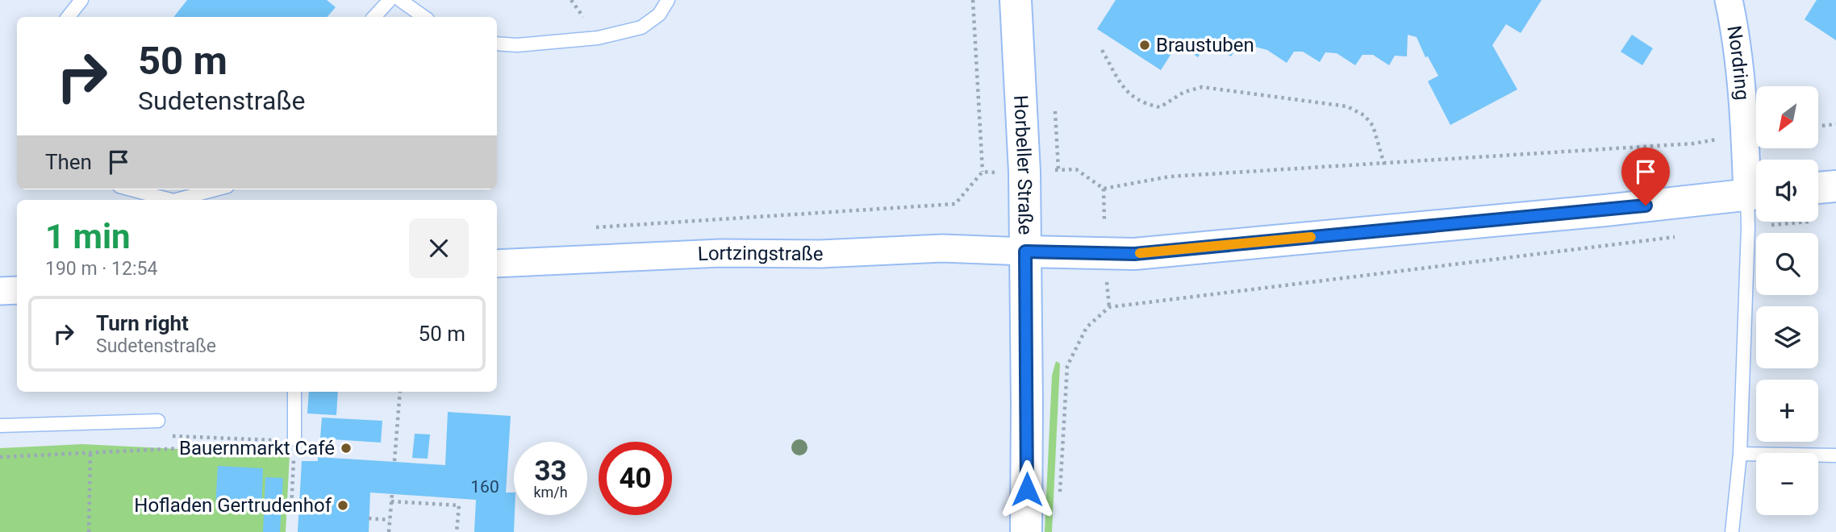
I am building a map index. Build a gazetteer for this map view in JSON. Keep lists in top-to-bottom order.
{
  "streets": {
    "street": ["Nordring", "Horbeller Straße", "Lortzingstraße"]
  },
  "crossings": [
    ["Horbeller Straße", "Lortzingstraße"]
  ],
  "places": ["Braustuben", "Bauernmarkt Café", "Hofladen Gertrudenhof"],
  "house_numbers": ["160"],
  "north": "bottom left",
  "page": {
    "turn": ["50 m", "Sudetenstraße"],
    "map_buttons": ["+", "−"],
    "then": "Then",
    "heading": ["1 min", "190 m · 12:54"],
    "list": [
      {
        "name": "Turn right",
        "note": "Sudetenstraße",
        "value": "50 m"
      }
    ],
    "speed": "33 km/h",
    "limit": "40"
  }
}
